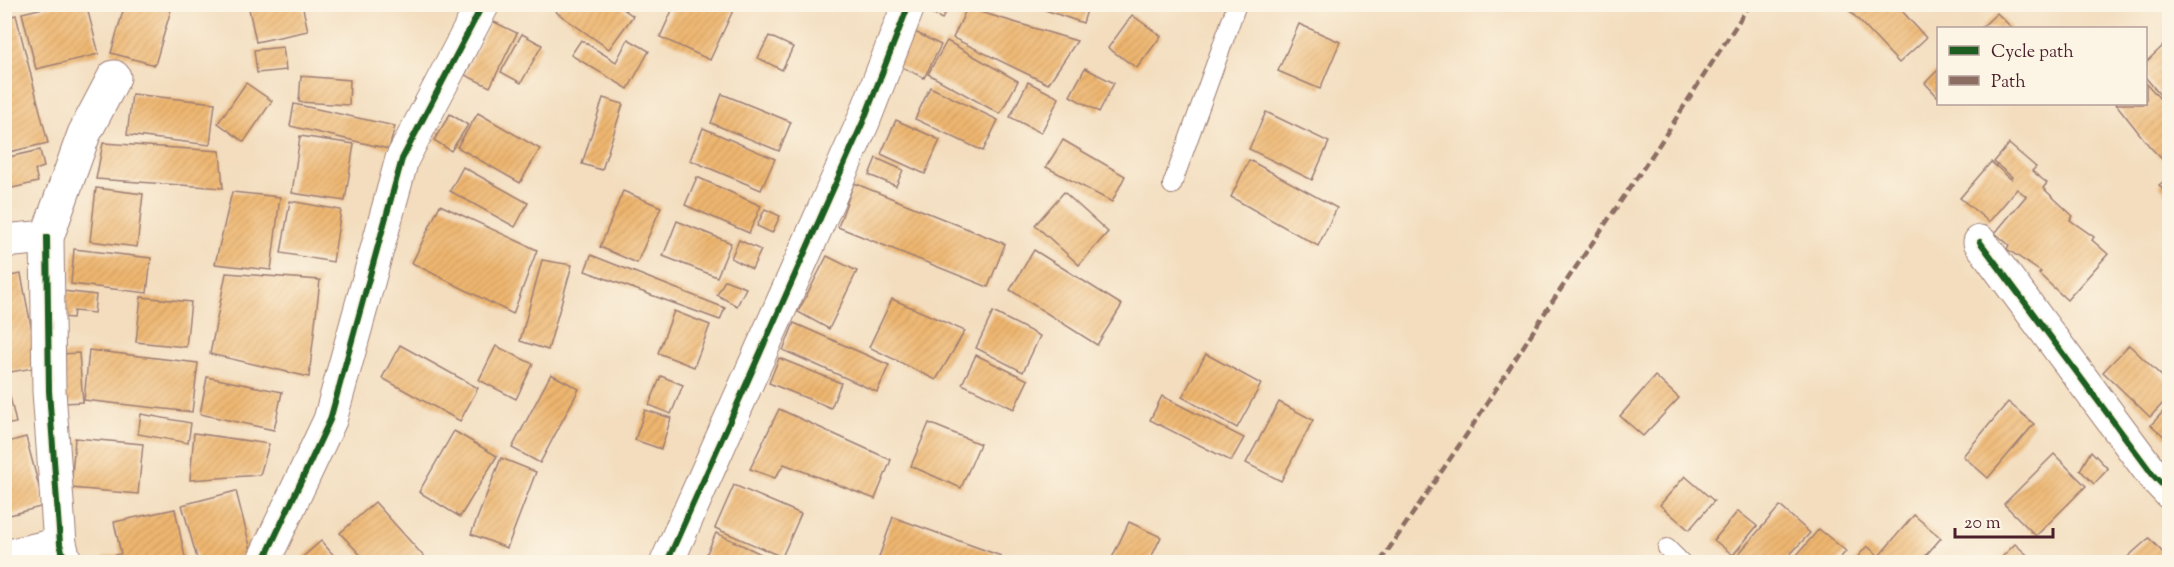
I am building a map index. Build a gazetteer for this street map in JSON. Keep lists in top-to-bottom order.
{
  "legend": ["Cycle path", "Path"],
  "scale_bar": "20 m"
}
